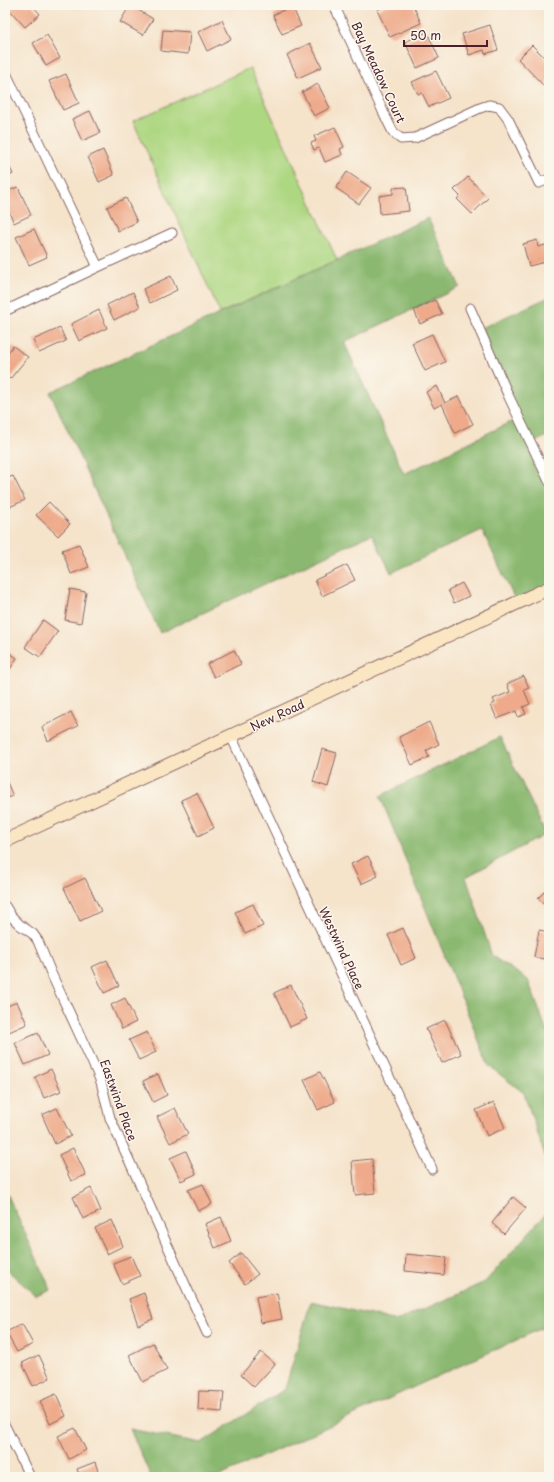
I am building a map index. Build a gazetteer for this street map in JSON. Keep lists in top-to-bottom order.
{
  "streets": {
    "street": [
      "Bay Meadow Court",
      "New Road",
      "Westwind Place",
      "Eastwind Place"
    ]
  },
  "crossings": [
    ["New Road", "Westwind Place"]
  ],
  "scale_bar": "50 m"
}
